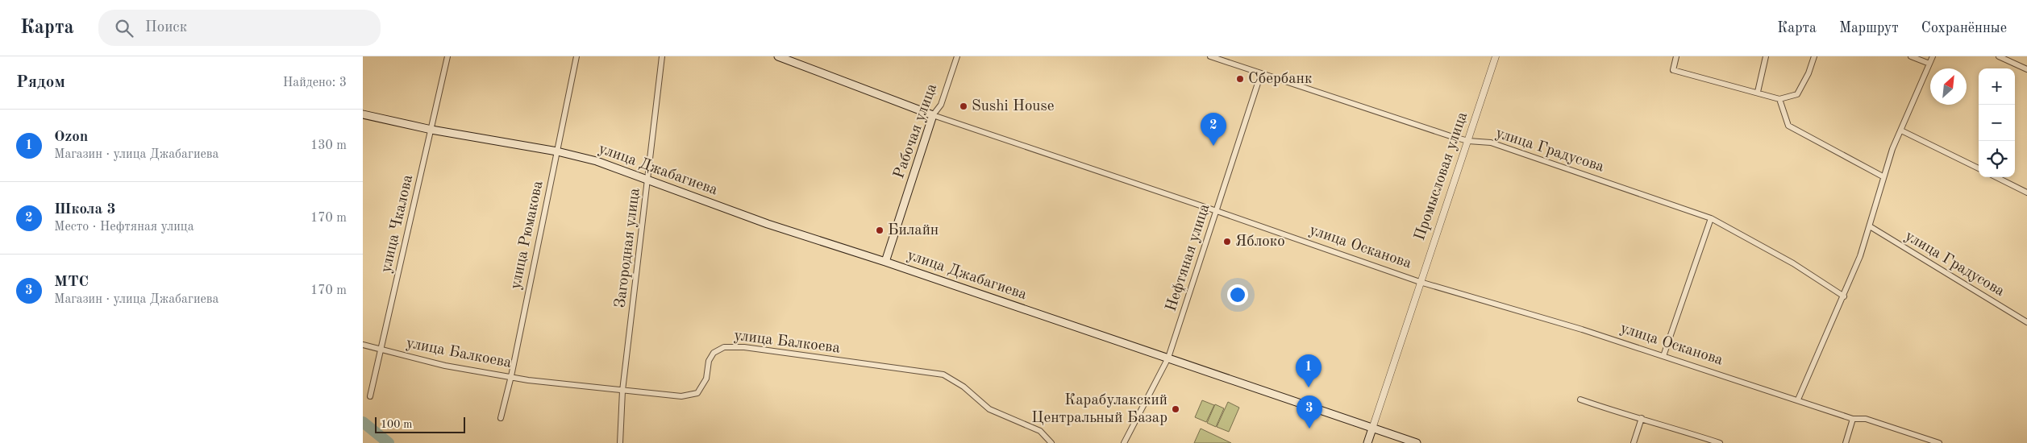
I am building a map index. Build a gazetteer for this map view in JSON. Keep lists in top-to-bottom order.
{
  "streets": {
    "main road": [
      "Рабочая улица",
      "улица Джабагиева",
      "Промысловая улица",
      "улица Осканова"
    ],
    "street": [
      "улица Градусова",
      "улица Чкалова",
      "улица Рюмакова",
      "Загородная улица",
      "Нефтяная улица",
      "улица Балкоева"
    ]
  },
  "crossings": [
    ["Рабочая улица", "улица Джабагиева"],
    ["Рабочая улица", "улица Осканова"],
    ["улица Градусова", "Промысловая улица"],
    ["улица Градусова", "Нефтяная улица"],
    ["улица Джабагиева", "Промысловая улица"],
    ["улица Джабагиева", "улица Чкалова"],
    ["улица Джабагиева", "улица Рюмакова"],
    ["улица Джабагиева", "Загородная улица"],
    ["улица Джабагиева", "Нефтяная улица"],
    ["Промысловая улица", "улица Осканова"],
    ["улица Чкалова", "улица Балкоева"],
    ["улица Рюмакова", "улица Балкоева"],
    ["улица Осканова", "Нефтяная улица"],
    ["Загородная улица", "улица Балкоева"]
  ],
  "places": [
    "Сбербанк",
    "Sushi House",
    "Билайн",
    "Яблоко",
    "Карабулакский Центральный Базар"
  ],
  "scale_bar": "100 m",
  "north": "top right",
  "page": {
    "header": "Карта",
    "search": "Поиск",
    "nav": ["Карта", "Маршрут", "Сохранённые"],
    "heading": ["Рядом", "Найдено: 3"],
    "map_buttons": ["+", "−"],
    "list": [
      {
        "mark": "1",
        "name": "Ozon",
        "note": "Магазин · улица Джабагиева",
        "value": "130 m"
      },
      {
        "mark": "2",
        "name": "Школа 3",
        "note": "Место · Нефтяная улица",
        "value": "170 m"
      },
      {
        "mark": "3",
        "name": "МТС",
        "note": "Магазин · улица Джабагиева",
        "value": "170 m"
      }
    ],
    "pins": ["2", "1", "3"],
    "scale": "100 m"
  }
}
